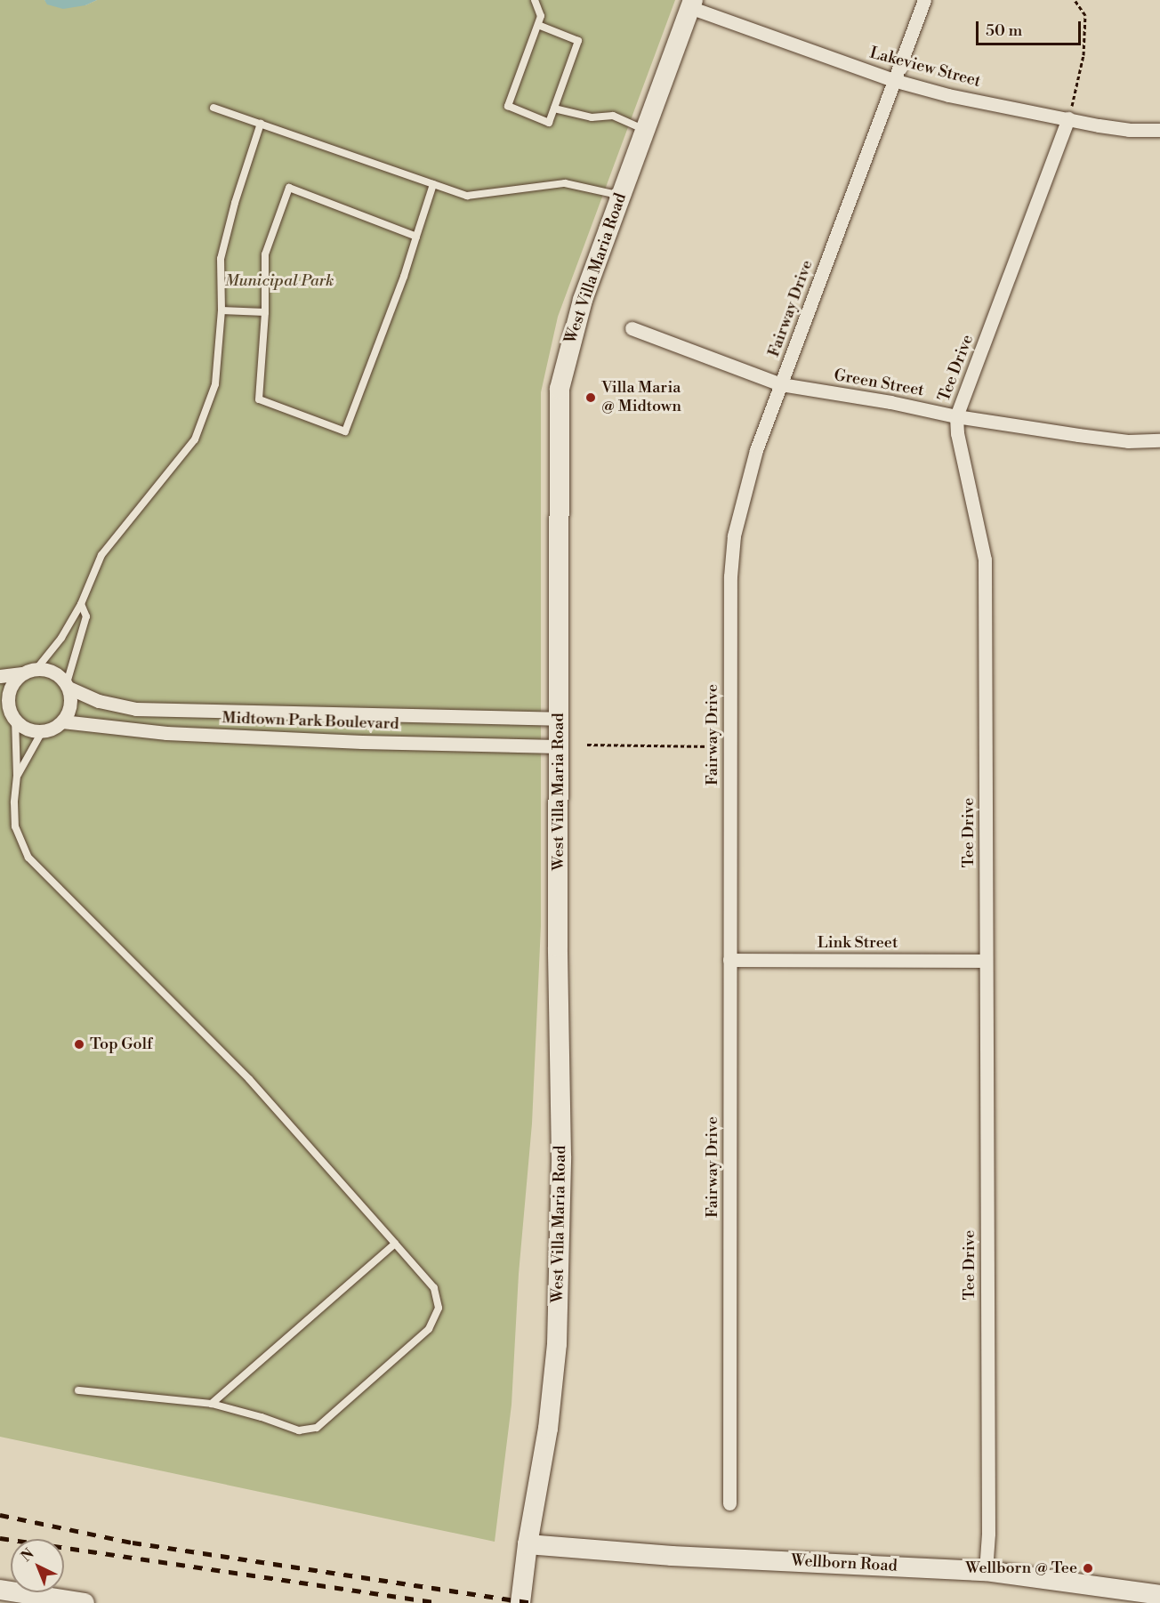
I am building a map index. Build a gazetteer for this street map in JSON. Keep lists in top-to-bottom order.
{
  "streets": {
    "main road": ["West Villa Maria Road", "Wellborn Road"],
    "street": [
      "Lakeview Street",
      "Fairway Drive",
      "Tee Drive",
      "Green Street",
      "Midtown Park Boulevard",
      "Link Street"
    ]
  },
  "crossings": [
    ["Lakeview Street", "West Villa Maria Road"],
    ["Lakeview Street", "Fairway Drive"],
    ["Lakeview Street", "Tee Drive"],
    ["West Villa Maria Road", "Midtown Park Boulevard"],
    ["West Villa Maria Road", "Wellborn Road"],
    ["Fairway Drive", "Green Street"],
    ["Fairway Drive", "Link Street"],
    ["Tee Drive", "Green Street"],
    ["Tee Drive", "Link Street"],
    ["Tee Drive", "Wellborn Road"]
  ],
  "parks": ["Municipal Park"],
  "places": ["Villa Maria @ Midtown", "Top Golf", "Wellborn @ Tee"],
  "scale_bar": "50 m",
  "north": "top left"
}
